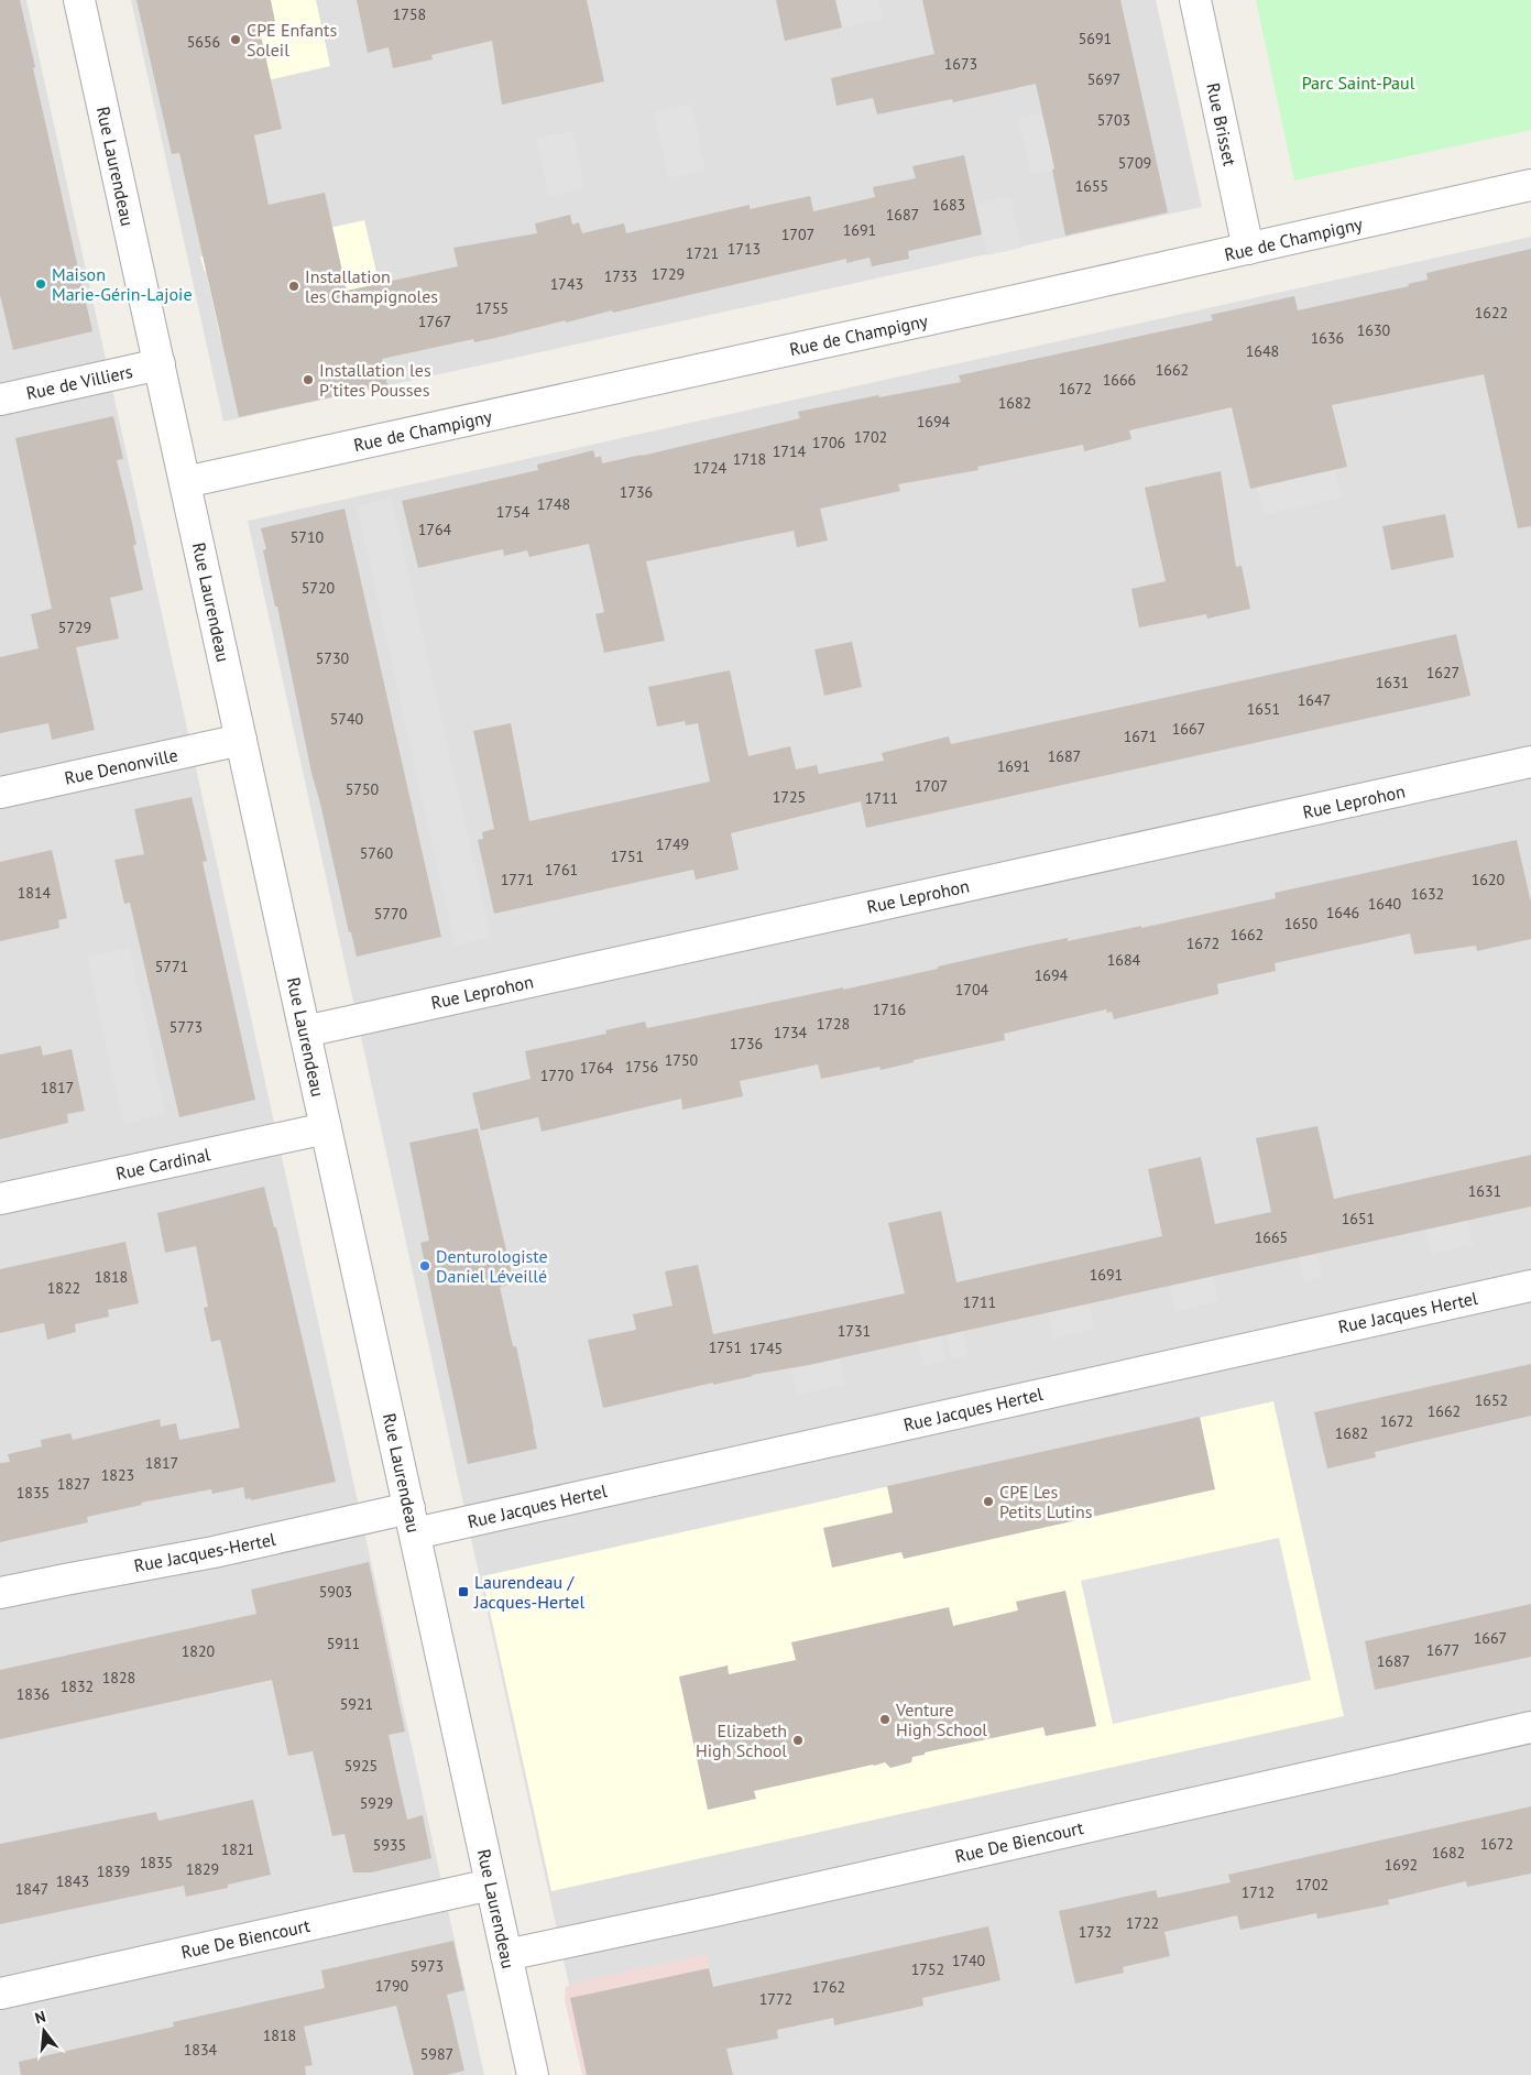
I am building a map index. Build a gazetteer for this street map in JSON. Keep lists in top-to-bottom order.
{
  "streets": {
    "street": [
      "Rue Brisset",
      "Rue Laurendeau",
      "Rue de Champigny",
      "Rue de Villiers",
      "Rue Denonville",
      "Rue Leprohon",
      "Rue Cardinal",
      "Rue Jacques Hertel",
      "Rue Jacques-Hertel",
      "Rue De Biencourt"
    ]
  },
  "crossings": [
    ["Rue Brisset", "Rue de Champigny"],
    ["Rue Laurendeau", "Rue de Champigny"],
    ["Rue Laurendeau", "Rue de Villiers"],
    ["Rue Laurendeau", "Rue Denonville"],
    ["Rue Laurendeau", "Rue Leprohon"],
    ["Rue Laurendeau", "Rue Cardinal"],
    ["Rue Laurendeau", "Rue Jacques Hertel"],
    ["Rue Laurendeau", "Rue Jacques-Hertel"],
    ["Rue Laurendeau", "Rue De Biencourt"],
    ["Rue Jacques Hertel", "Rue Jacques-Hertel"]
  ],
  "parks": ["Parc Saint-Paul"],
  "places": {
    "other": [
      "CPE Enfants Soleil",
      "Maison Marie-Gérin-Lajoie",
      "Installation les Champignoles",
      "Installation les P'tites Pousses",
      "Denturologiste Daniel Léveillé",
      "CPE Les Petits Lutins",
      "Venture High School",
      "Elizabeth High School"
    ],
    "transit": ["Laurendeau / Jacques-Hertel"]
  },
  "house_numbers": [
    "1758",
    "5691",
    "5656",
    "1673",
    "5697",
    "5703",
    "5709",
    "1655",
    "1683",
    "1687",
    "1691",
    "1707",
    "1713",
    "1721",
    "1729",
    "1733",
    "1743",
    "1755",
    "1622",
    "1767",
    "1630",
    "1636",
    "1648",
    "1662",
    "1666",
    "1672",
    "1682",
    "1694",
    "1702",
    "1706",
    "1714",
    "1718",
    "1724",
    "1736",
    "1748",
    "1754",
    "1764",
    "5710",
    "5720",
    "5729",
    "5730",
    "1627",
    "1631",
    "1647",
    "1651",
    "5740",
    "1667",
    "1671",
    "1687",
    "1691",
    "1707",
    "5750",
    "1725",
    "1711",
    "1749",
    "5760",
    "1751",
    "1761",
    "1771",
    "1620",
    "1814",
    "1632",
    "1640",
    "1646",
    "5770",
    "1650",
    "1662",
    "1672",
    "1684",
    "5771",
    "1694",
    "1704",
    "1716",
    "1728",
    "5773",
    "1734",
    "1736",
    "1750",
    "1756",
    "1764",
    "1770",
    "1817",
    "1631",
    "1651",
    "1665",
    "1691",
    "1818",
    "1822",
    "1711",
    "1731",
    "1751",
    "1745",
    "1652",
    "1662",
    "1672",
    "1682",
    "1817",
    "1823",
    "1827",
    "1835",
    "5903",
    "1667",
    "5911",
    "1677",
    "1820",
    "1687",
    "1828",
    "1832",
    "1836",
    "5921",
    "5925",
    "5929",
    "1672",
    "5935",
    "1821",
    "1682",
    "1835",
    "1692",
    "1829",
    "1839",
    "1843",
    "1702",
    "1847",
    "1712",
    "1722",
    "1732",
    "1740",
    "5973",
    "1752",
    "1790",
    "1762",
    "1772",
    "1818",
    "1834",
    "5987"
  ],
  "north": "top"
}
